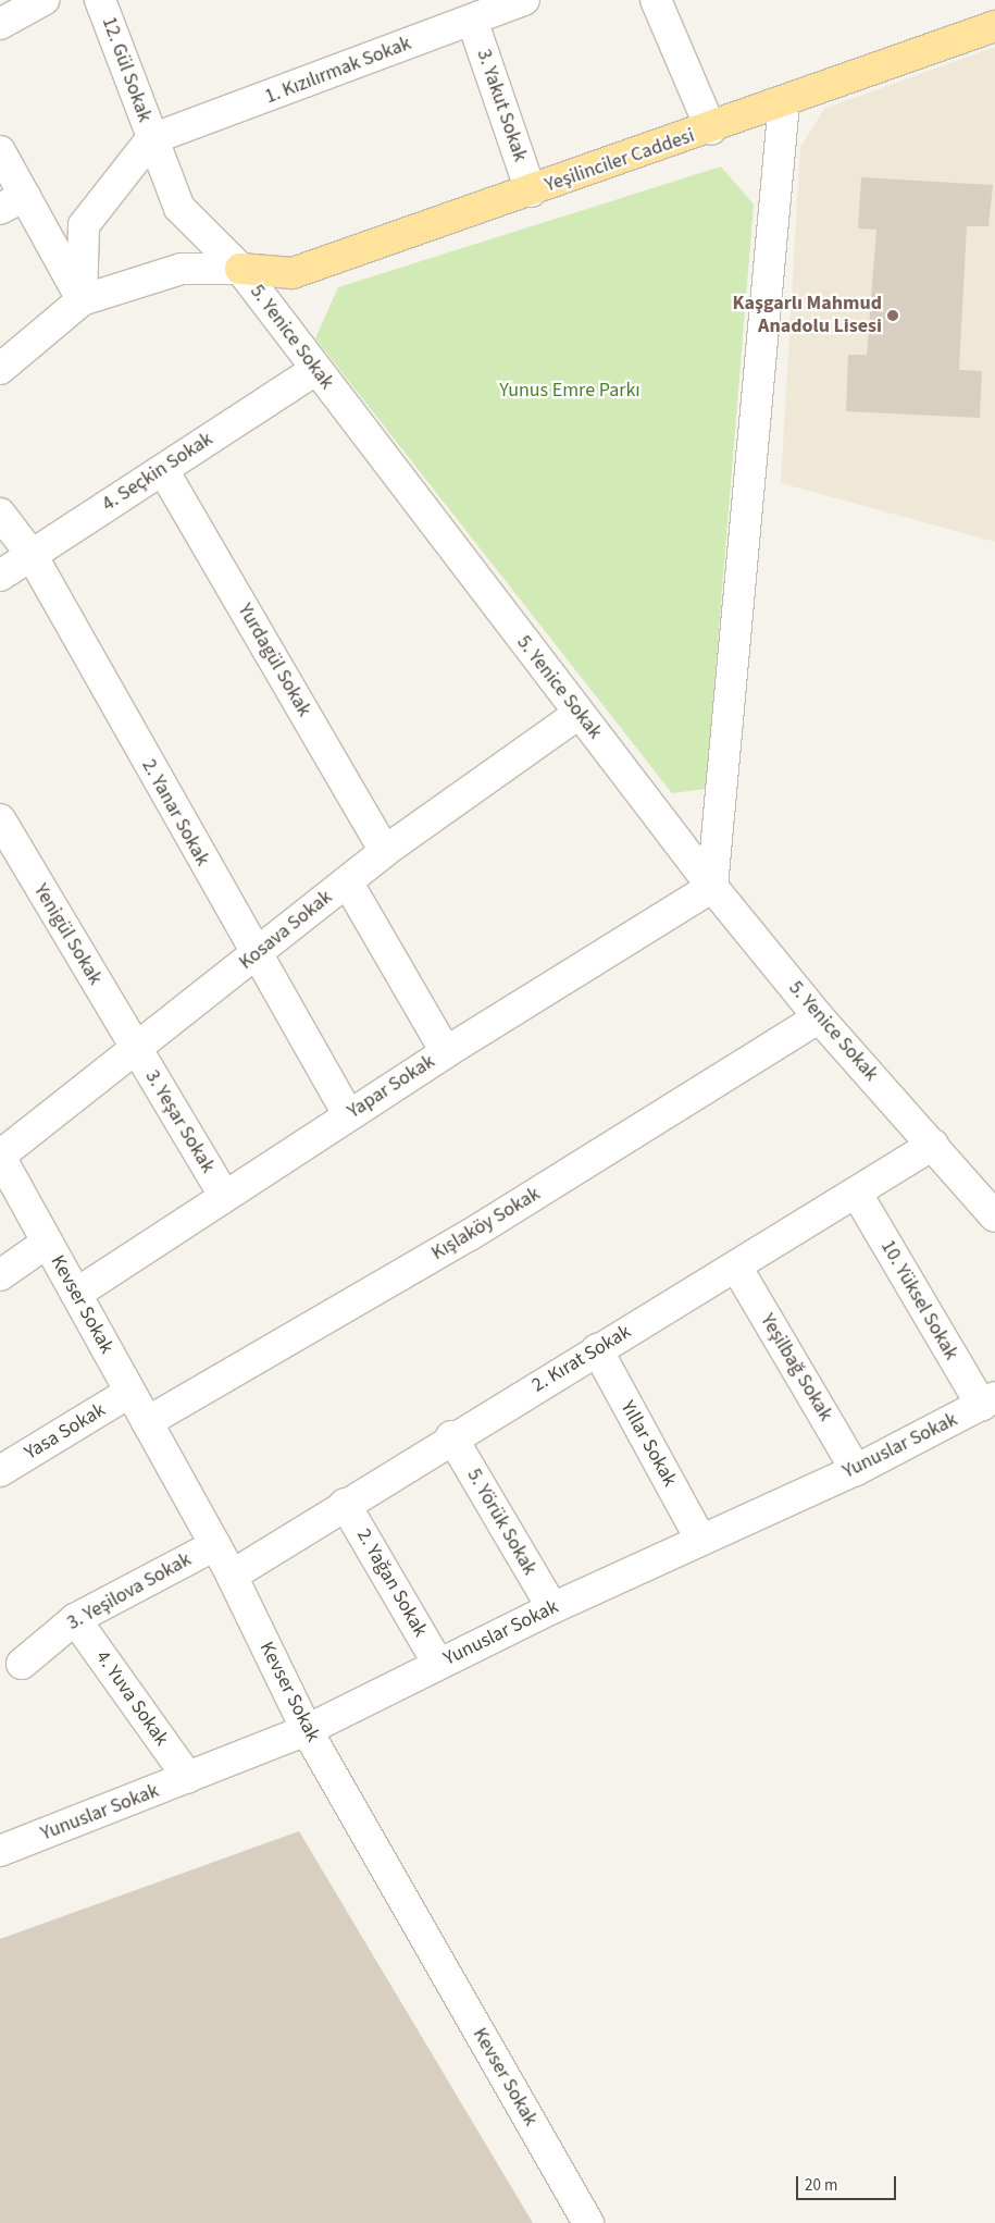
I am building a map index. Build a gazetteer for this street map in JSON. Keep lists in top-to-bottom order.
{
  "streets": {
    "main road": ["Yeşilinciler Caddesi"],
    "street": [
      "12. Gül Sokak",
      "1. Kızılırmak Sokak",
      "3. Yakut Sokak",
      "5. Yenice Sokak",
      "4. Seçkin Sokak",
      "Yurdagül Sokak",
      "2. Yanar Sokak",
      "Kosava Sokak",
      "Yenigül Sokak",
      "Yapar Sokak",
      "3. Yeşar Sokak",
      "Kışlaköy Sokak",
      "10. Yüksel Sokak",
      "Kevser Sokak",
      "2. Kırat Sokak",
      "Yeşilbağ Sokak",
      "Yasa Sokak",
      "Yıllar Sokak",
      "Yunuslar Sokak",
      "5. Yörük Sokak",
      "2. Yağan Sokak",
      "3. Yeşilova Sokak",
      "4. Yuva Sokak"
    ]
  },
  "crossings": [
    ["12. Gül Sokak", "1. Kızılırmak Sokak"],
    ["12. Gül Sokak", "5. Yenice Sokak"],
    ["1. Kızılırmak Sokak", "3. Yakut Sokak"],
    ["1. Kızılırmak Sokak", "5. Yenice Sokak"],
    ["3. Yakut Sokak", "Yeşilinciler Caddesi"],
    ["Yeşilinciler Caddesi", "5. Yenice Sokak"],
    ["5. Yenice Sokak", "4. Seçkin Sokak"],
    ["5. Yenice Sokak", "Kosava Sokak"],
    ["5. Yenice Sokak", "Yapar Sokak"],
    ["5. Yenice Sokak", "Kışlaköy Sokak"],
    ["5. Yenice Sokak", "2. Kırat Sokak"],
    ["4. Seçkin Sokak", "Yurdagül Sokak"],
    ["4. Seçkin Sokak", "2. Yanar Sokak"],
    ["Yurdagül Sokak", "Kosava Sokak"],
    ["2. Yanar Sokak", "Kosava Sokak"],
    ["2. Yanar Sokak", "Yapar Sokak"],
    ["Kosava Sokak", "Yenigül Sokak"],
    ["Kosava Sokak", "3. Yeşar Sokak"],
    ["Kosava Sokak", "Kevser Sokak"],
    ["Yenigül Sokak", "3. Yeşar Sokak"],
    ["Yapar Sokak", "3. Yeşar Sokak"],
    ["Yapar Sokak", "Kevser Sokak"],
    ["Kışlaköy Sokak", "Kevser Sokak"],
    ["10. Yüksel Sokak", "2. Kırat Sokak"],
    ["10. Yüksel Sokak", "Yunuslar Sokak"],
    ["Kevser Sokak", "2. Kırat Sokak"],
    ["Kevser Sokak", "Yasa Sokak"],
    ["Kevser Sokak", "Yunuslar Sokak"],
    ["Kevser Sokak", "3. Yeşilova Sokak"],
    ["2. Kırat Sokak", "Yeşilbağ Sokak"],
    ["2. Kırat Sokak", "Yıllar Sokak"],
    ["2. Kırat Sokak", "5. Yörük Sokak"],
    ["2. Kırat Sokak", "2. Yağan Sokak"],
    ["Yeşilbağ Sokak", "Yunuslar Sokak"],
    ["Yıllar Sokak", "Yunuslar Sokak"],
    ["Yunuslar Sokak", "5. Yörük Sokak"],
    ["Yunuslar Sokak", "2. Yağan Sokak"],
    ["Yunuslar Sokak", "4. Yuva Sokak"],
    ["3. Yeşilova Sokak", "4. Yuva Sokak"]
  ],
  "parks": ["Yunus Emre Parkı"],
  "places": ["Kaşgarlı Mahmud Anadolu Lisesi"],
  "scale_bar": "20 m"
}
